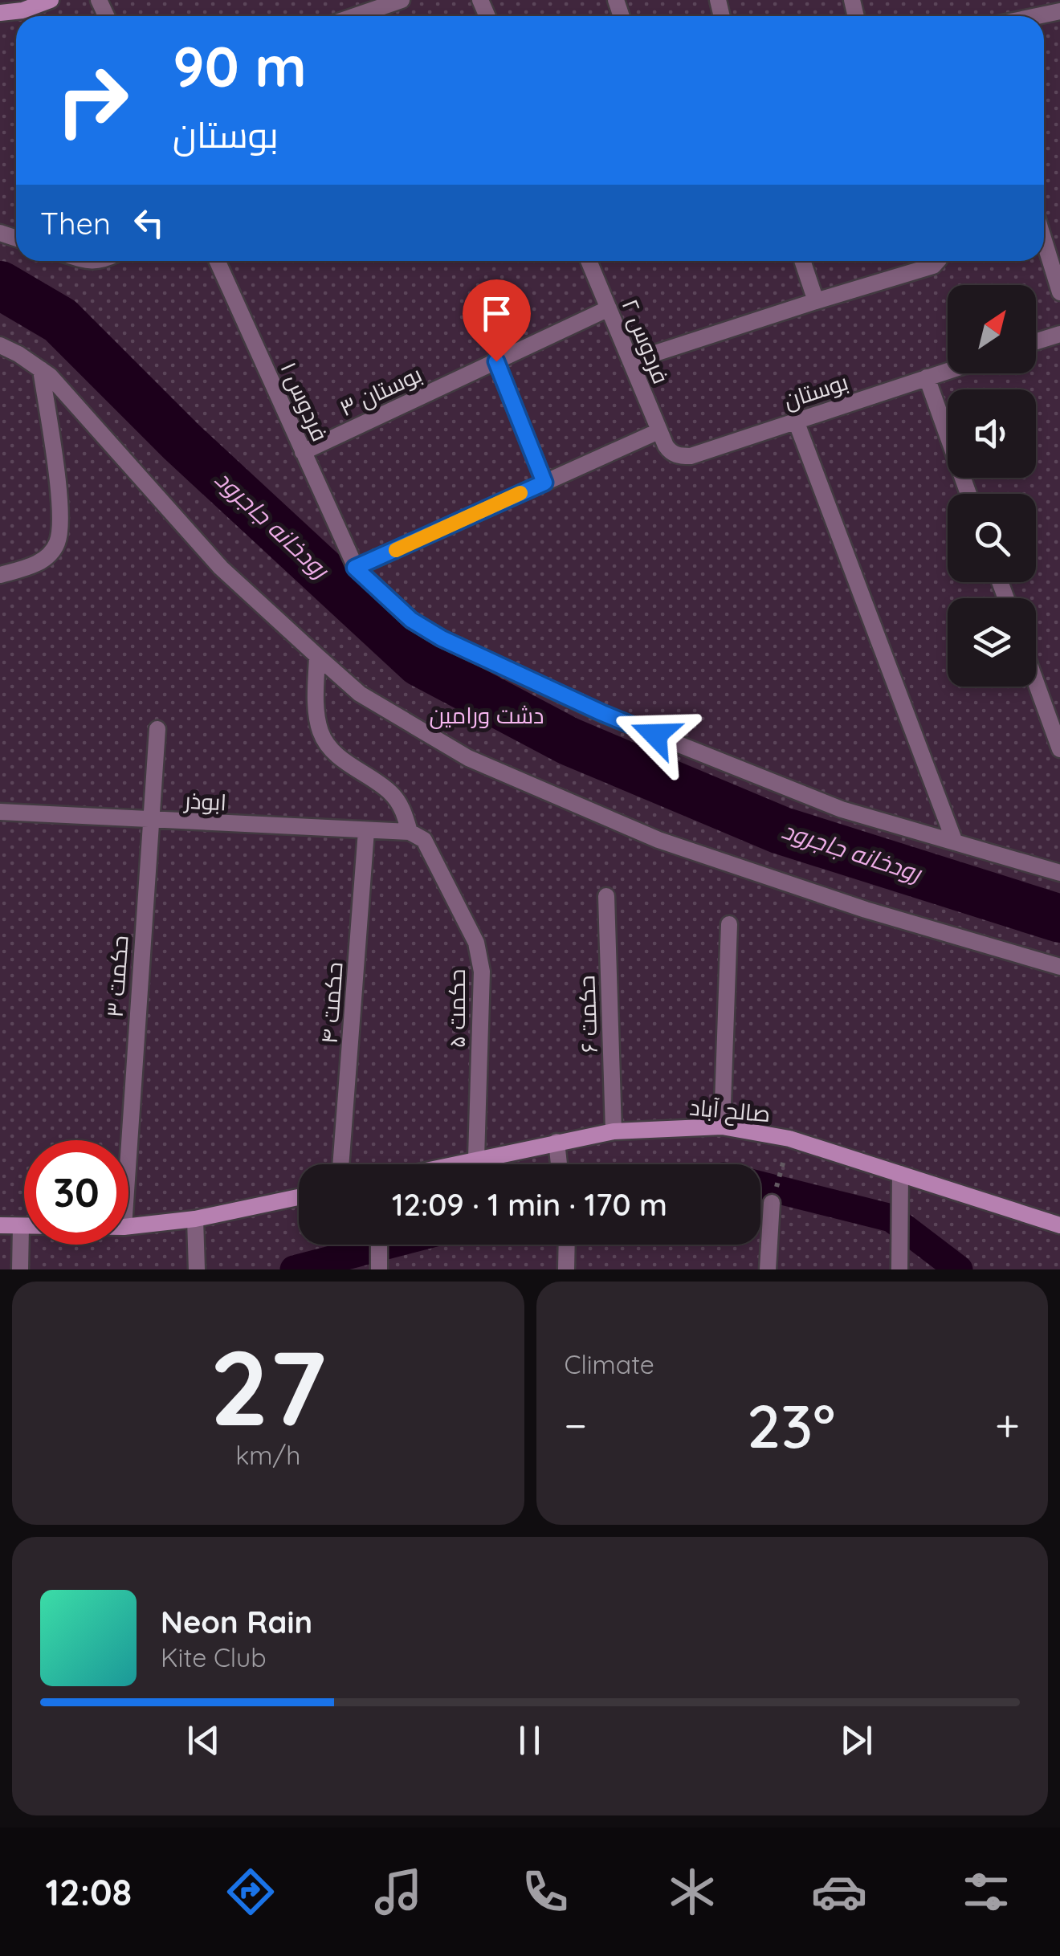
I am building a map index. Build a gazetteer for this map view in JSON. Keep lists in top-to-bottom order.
{
  "streets": {
    "street": [
      "فردوس ۲",
      "بوستان ۳",
      "بوستان",
      "فردوس ۱",
      "ابوذر",
      "حکمت ۳",
      "حکمت ۴",
      "حکمت ۵",
      "حکمت ۶",
      "صالح آباد"
    ]
  },
  "crossings": [
    ["فردوس ۲", "بوستان ۳"],
    ["فردوس ۲", "بوستان"],
    ["بوستان ۳", "فردوس ۱"],
    ["ابوذر", "حکمت ۳"],
    ["ابوذر", "حکمت ۴"],
    ["ابوذر", "حکمت ۵"],
    ["حکمت ۵", "صالح آباد"],
    ["حکمت ۶", "صالح آباد"]
  ],
  "water": ["رودخانه جاجرود"],
  "parks": ["دشت ورامین"],
  "north": "top right",
  "page": {
    "turn": ["90 m", "بوستان"],
    "then": "Then",
    "limit": "30",
    "trip": "12:09 · 1 min · 170 m",
    "tile": [
      ["27", "km/h"],
      "Climate"
    ],
    "heat": ["−", "23°", "+"],
    "song": ["Neon Rain", "Kite Club"],
    "tabs": "12:08"
  }
}
